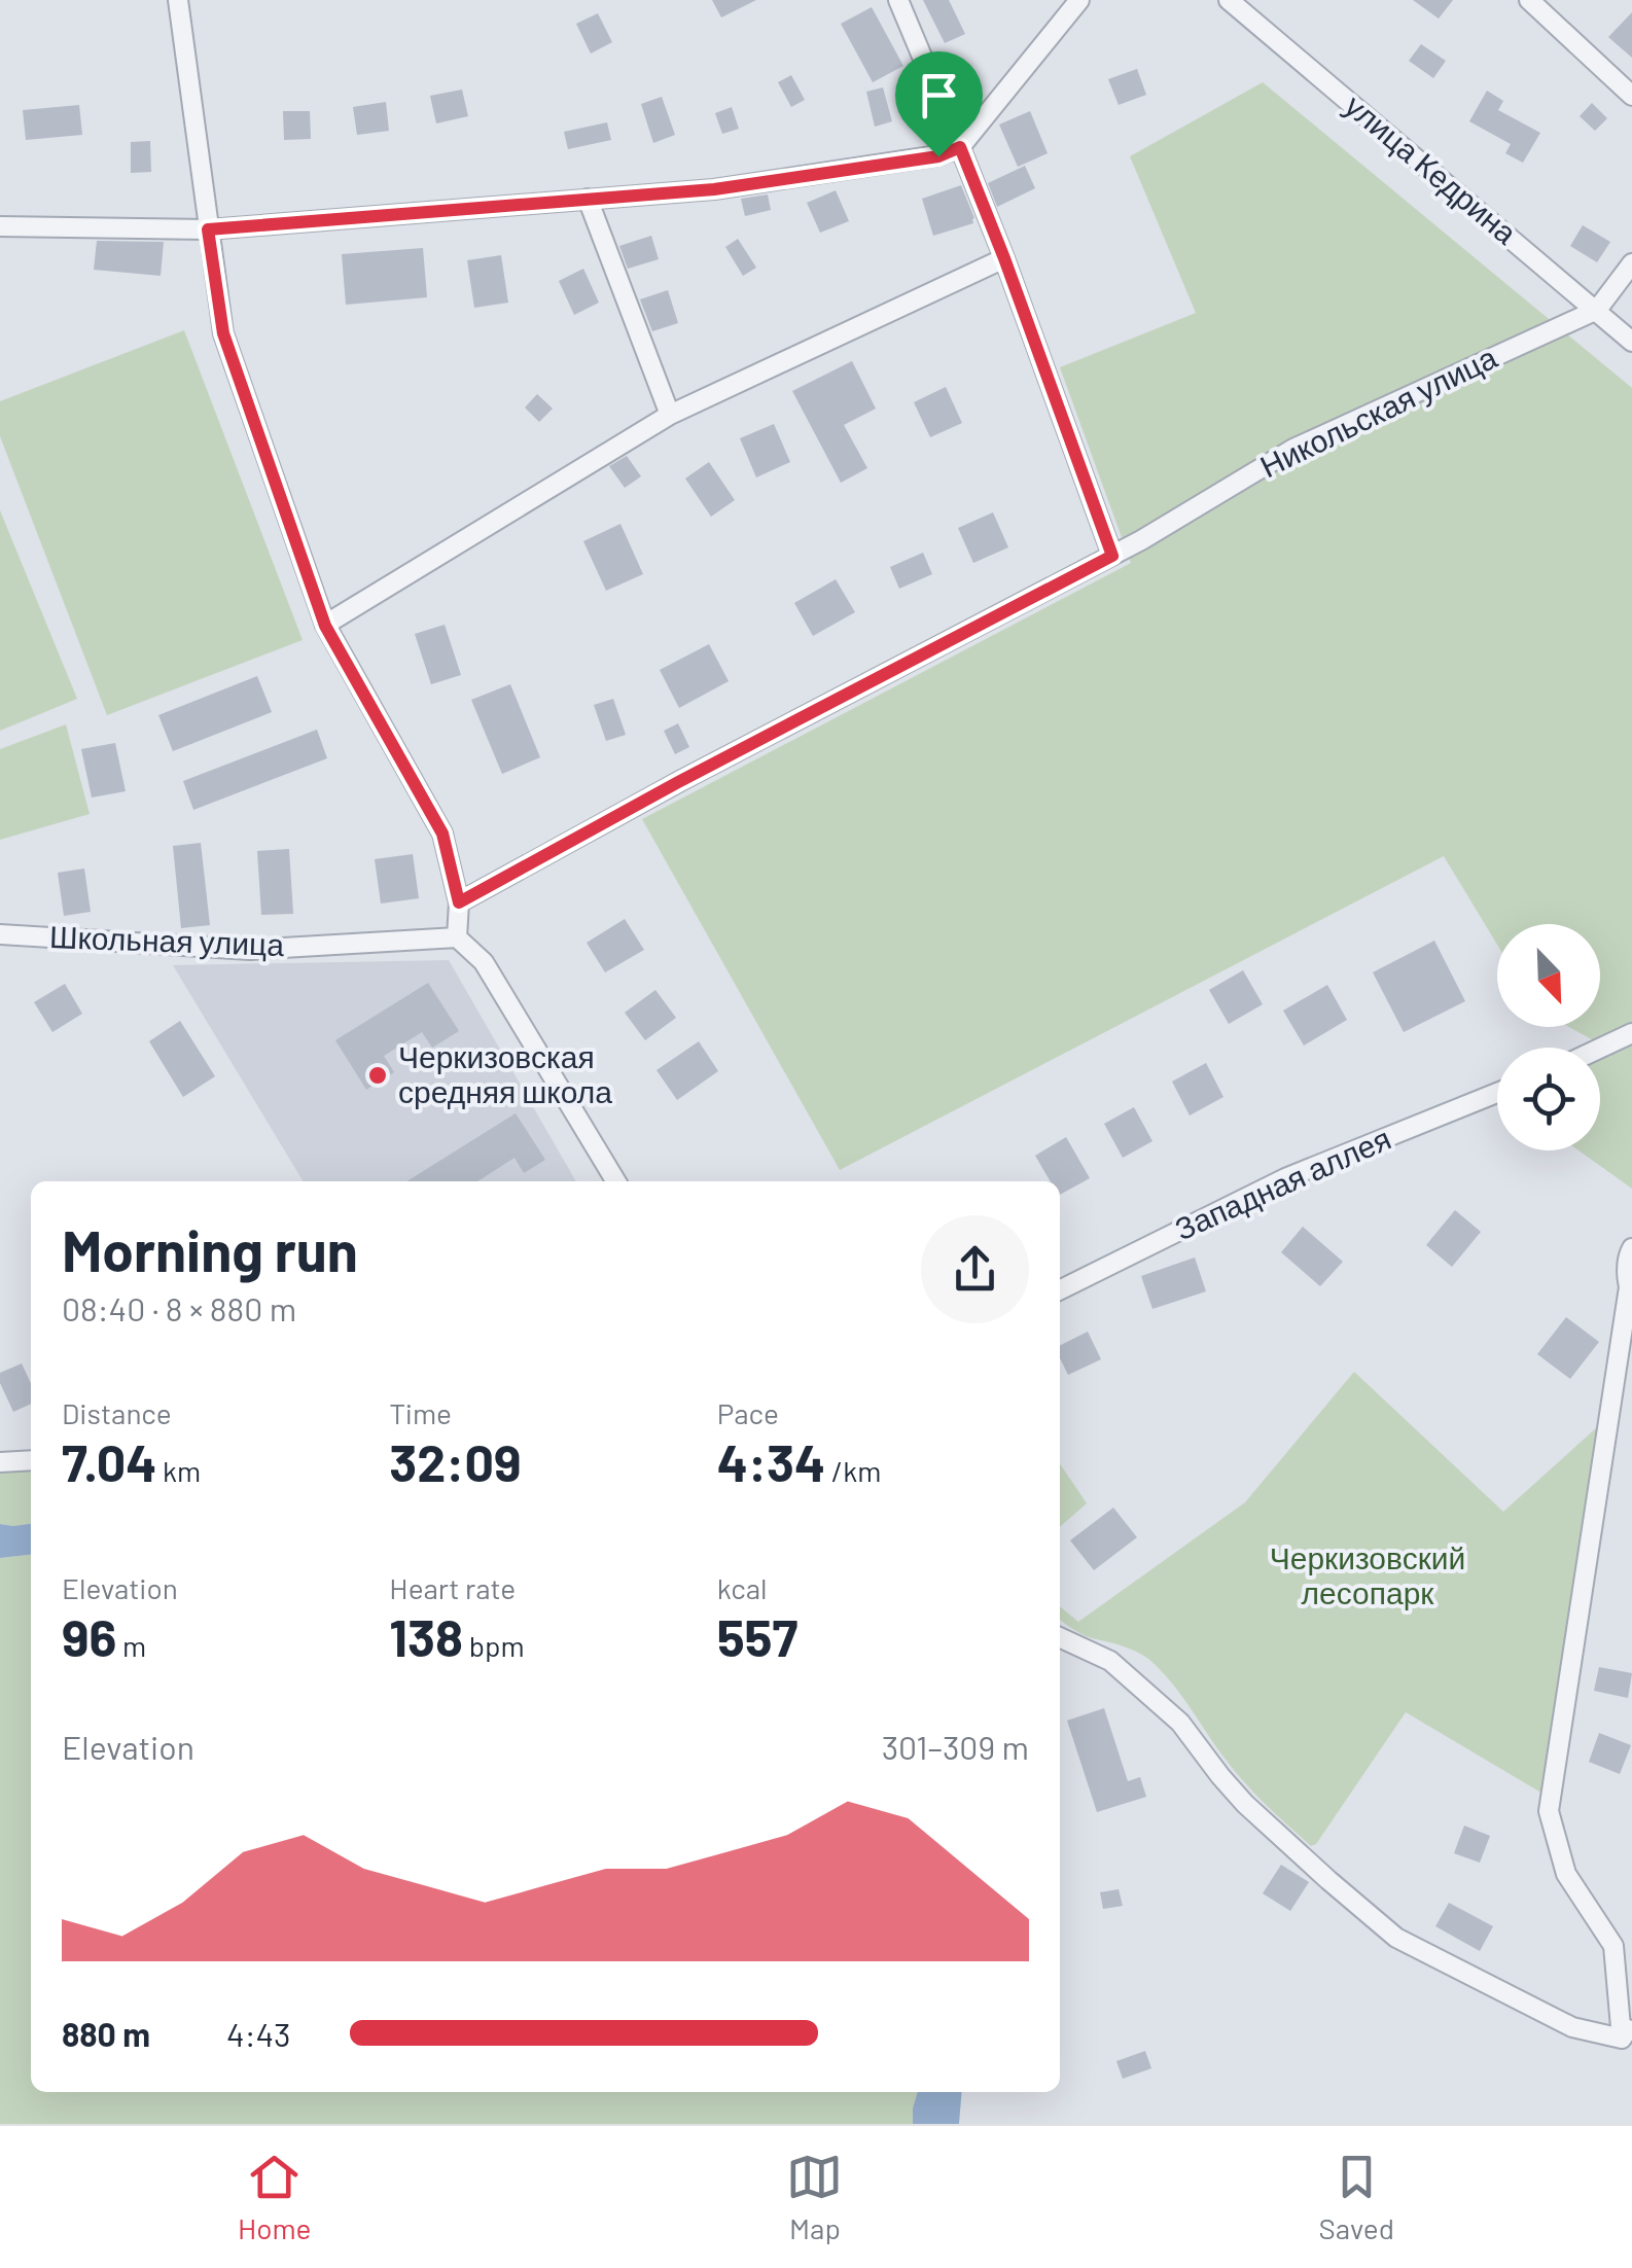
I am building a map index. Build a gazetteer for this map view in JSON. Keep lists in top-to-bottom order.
{
  "streets": {
    "street": [
      "улица Кедрина",
      "Никольская улица",
      "Школьная улица",
      "Западная аллея"
    ]
  },
  "crossings": [
    ["улица Кедрина", "Никольская улица"]
  ],
  "parks": ["Черкизовский лесопарк"],
  "places": ["Черкизовская средняя школа"],
  "north": "bottom right",
  "page": {
    "heading": ["Morning run", "08:40 · 8 × 880 m"],
    "stats": [
      ["Distance", "7.04 km"],
      ["Time", "32:09"],
      ["Pace", "4:34 /km"],
      ["Elevation", "96 m"],
      ["Heart rate", "138 bpm"],
      ["kcal", "557"]
    ],
    "chart": ["Elevation", "301–309 m"],
    "list": [
      {
        "name": "880 m",
        "note": "4:43"
      }
    ],
    "tabs": ["Home", "Map", "Saved"]
  }
}
